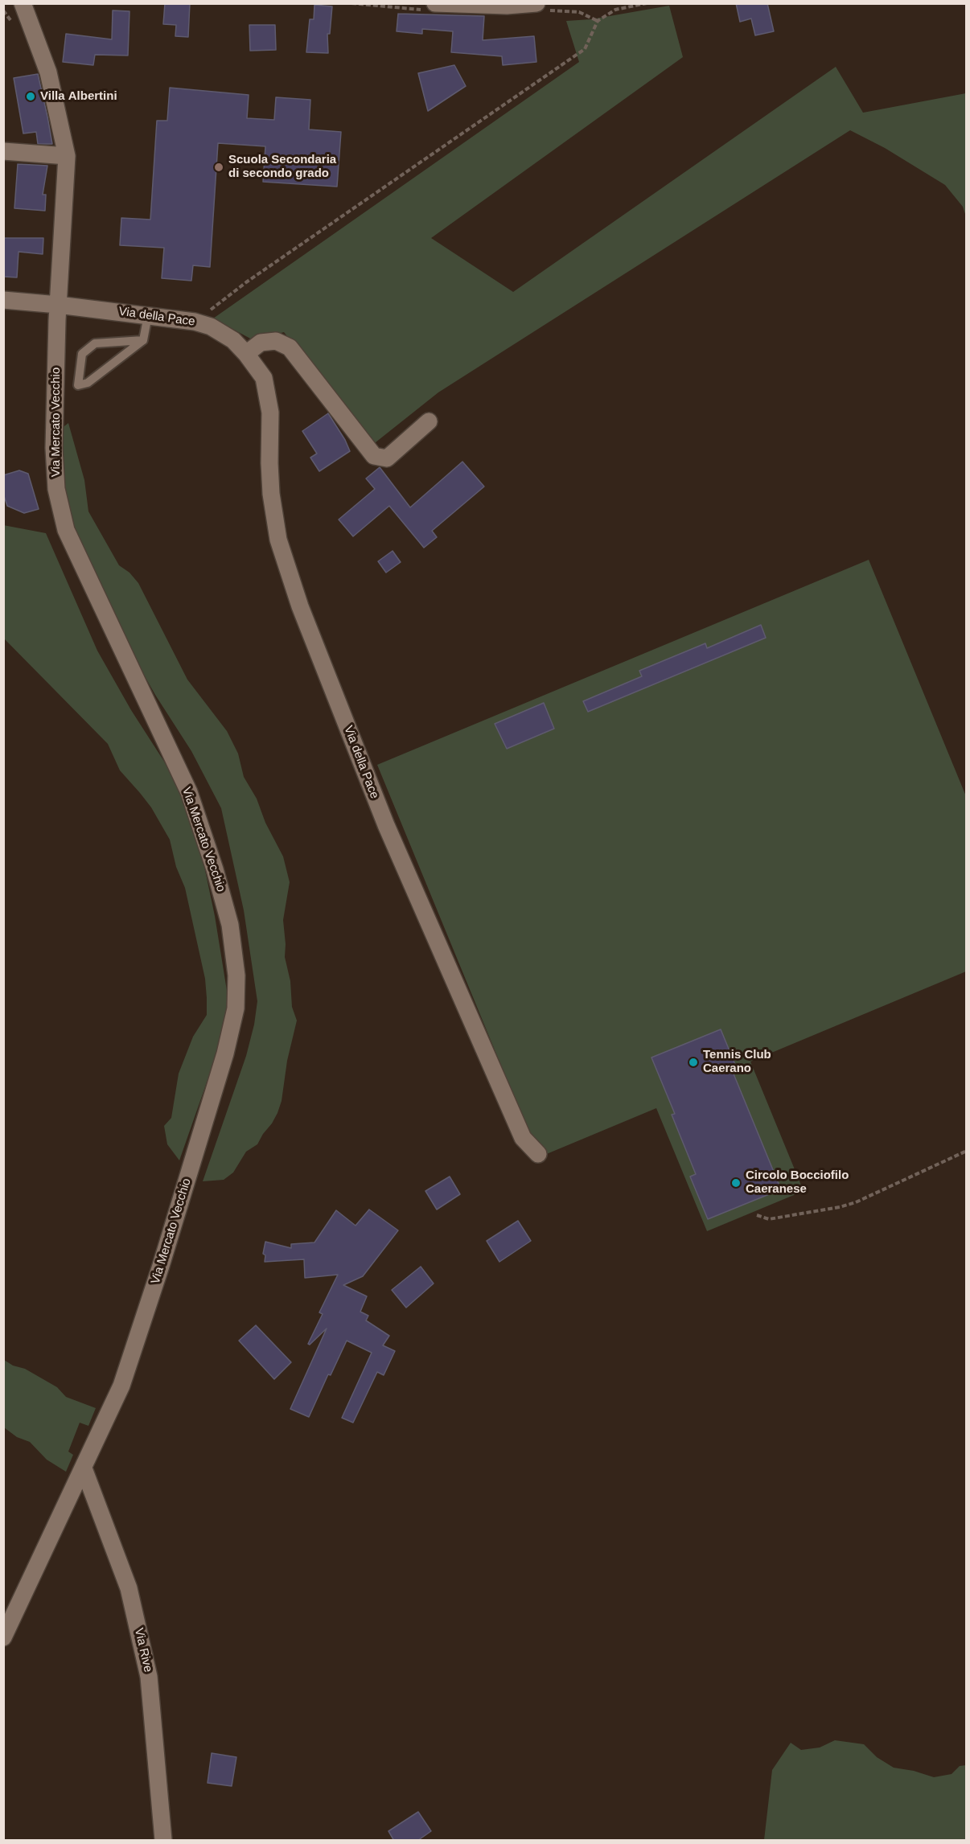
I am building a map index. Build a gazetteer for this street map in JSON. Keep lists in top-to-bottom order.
{
  "streets": {
    "street": ["Via della Pace", "Via Mercato Vecchio", "Via Rive"]
  },
  "crossings": [
    ["Via della Pace", "Via Mercato Vecchio"],
    ["Via Mercato Vecchio", "Via Rive"]
  ],
  "places": [
    "Villa Albertini",
    "Scuola Secondaria di secondo grado",
    "Tennis Club Caerano",
    "Circolo Bocciofilo Caeranese"
  ]
}
